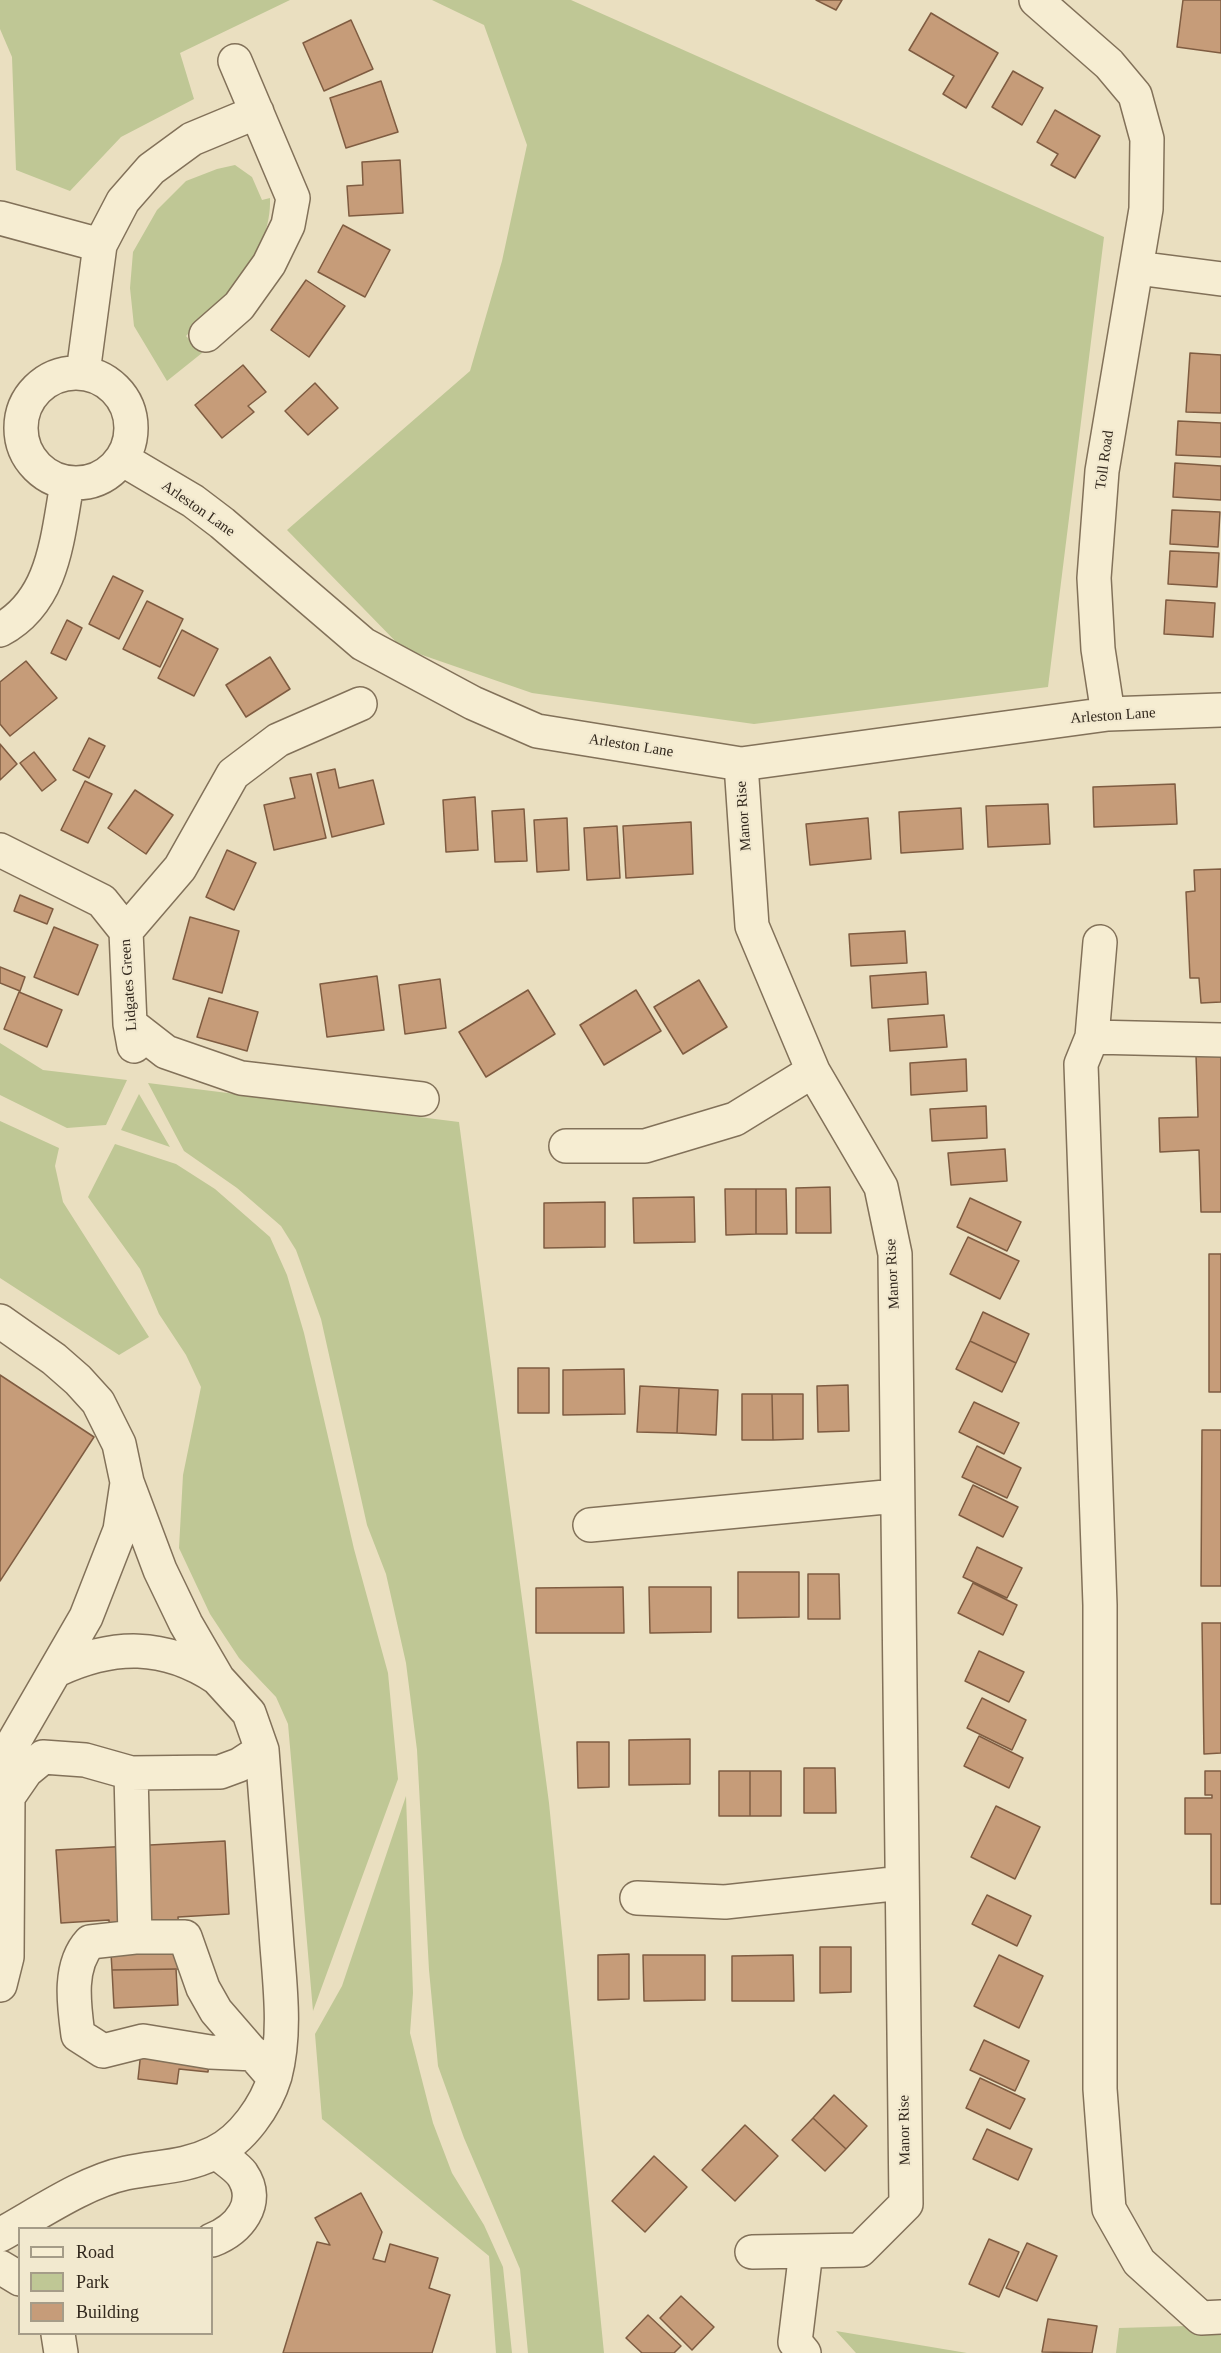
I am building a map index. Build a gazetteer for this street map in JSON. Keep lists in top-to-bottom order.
{
  "streets": {
    "street": [
      "Toll Road",
      "Arleston Lane",
      "Manor Rise",
      "Lidgates Green"
    ]
  },
  "crossings": [
    ["Toll Road", "Arleston Lane"],
    ["Arleston Lane", "Manor Rise"]
  ],
  "legend": ["Road", "Park", "Building"]
}
